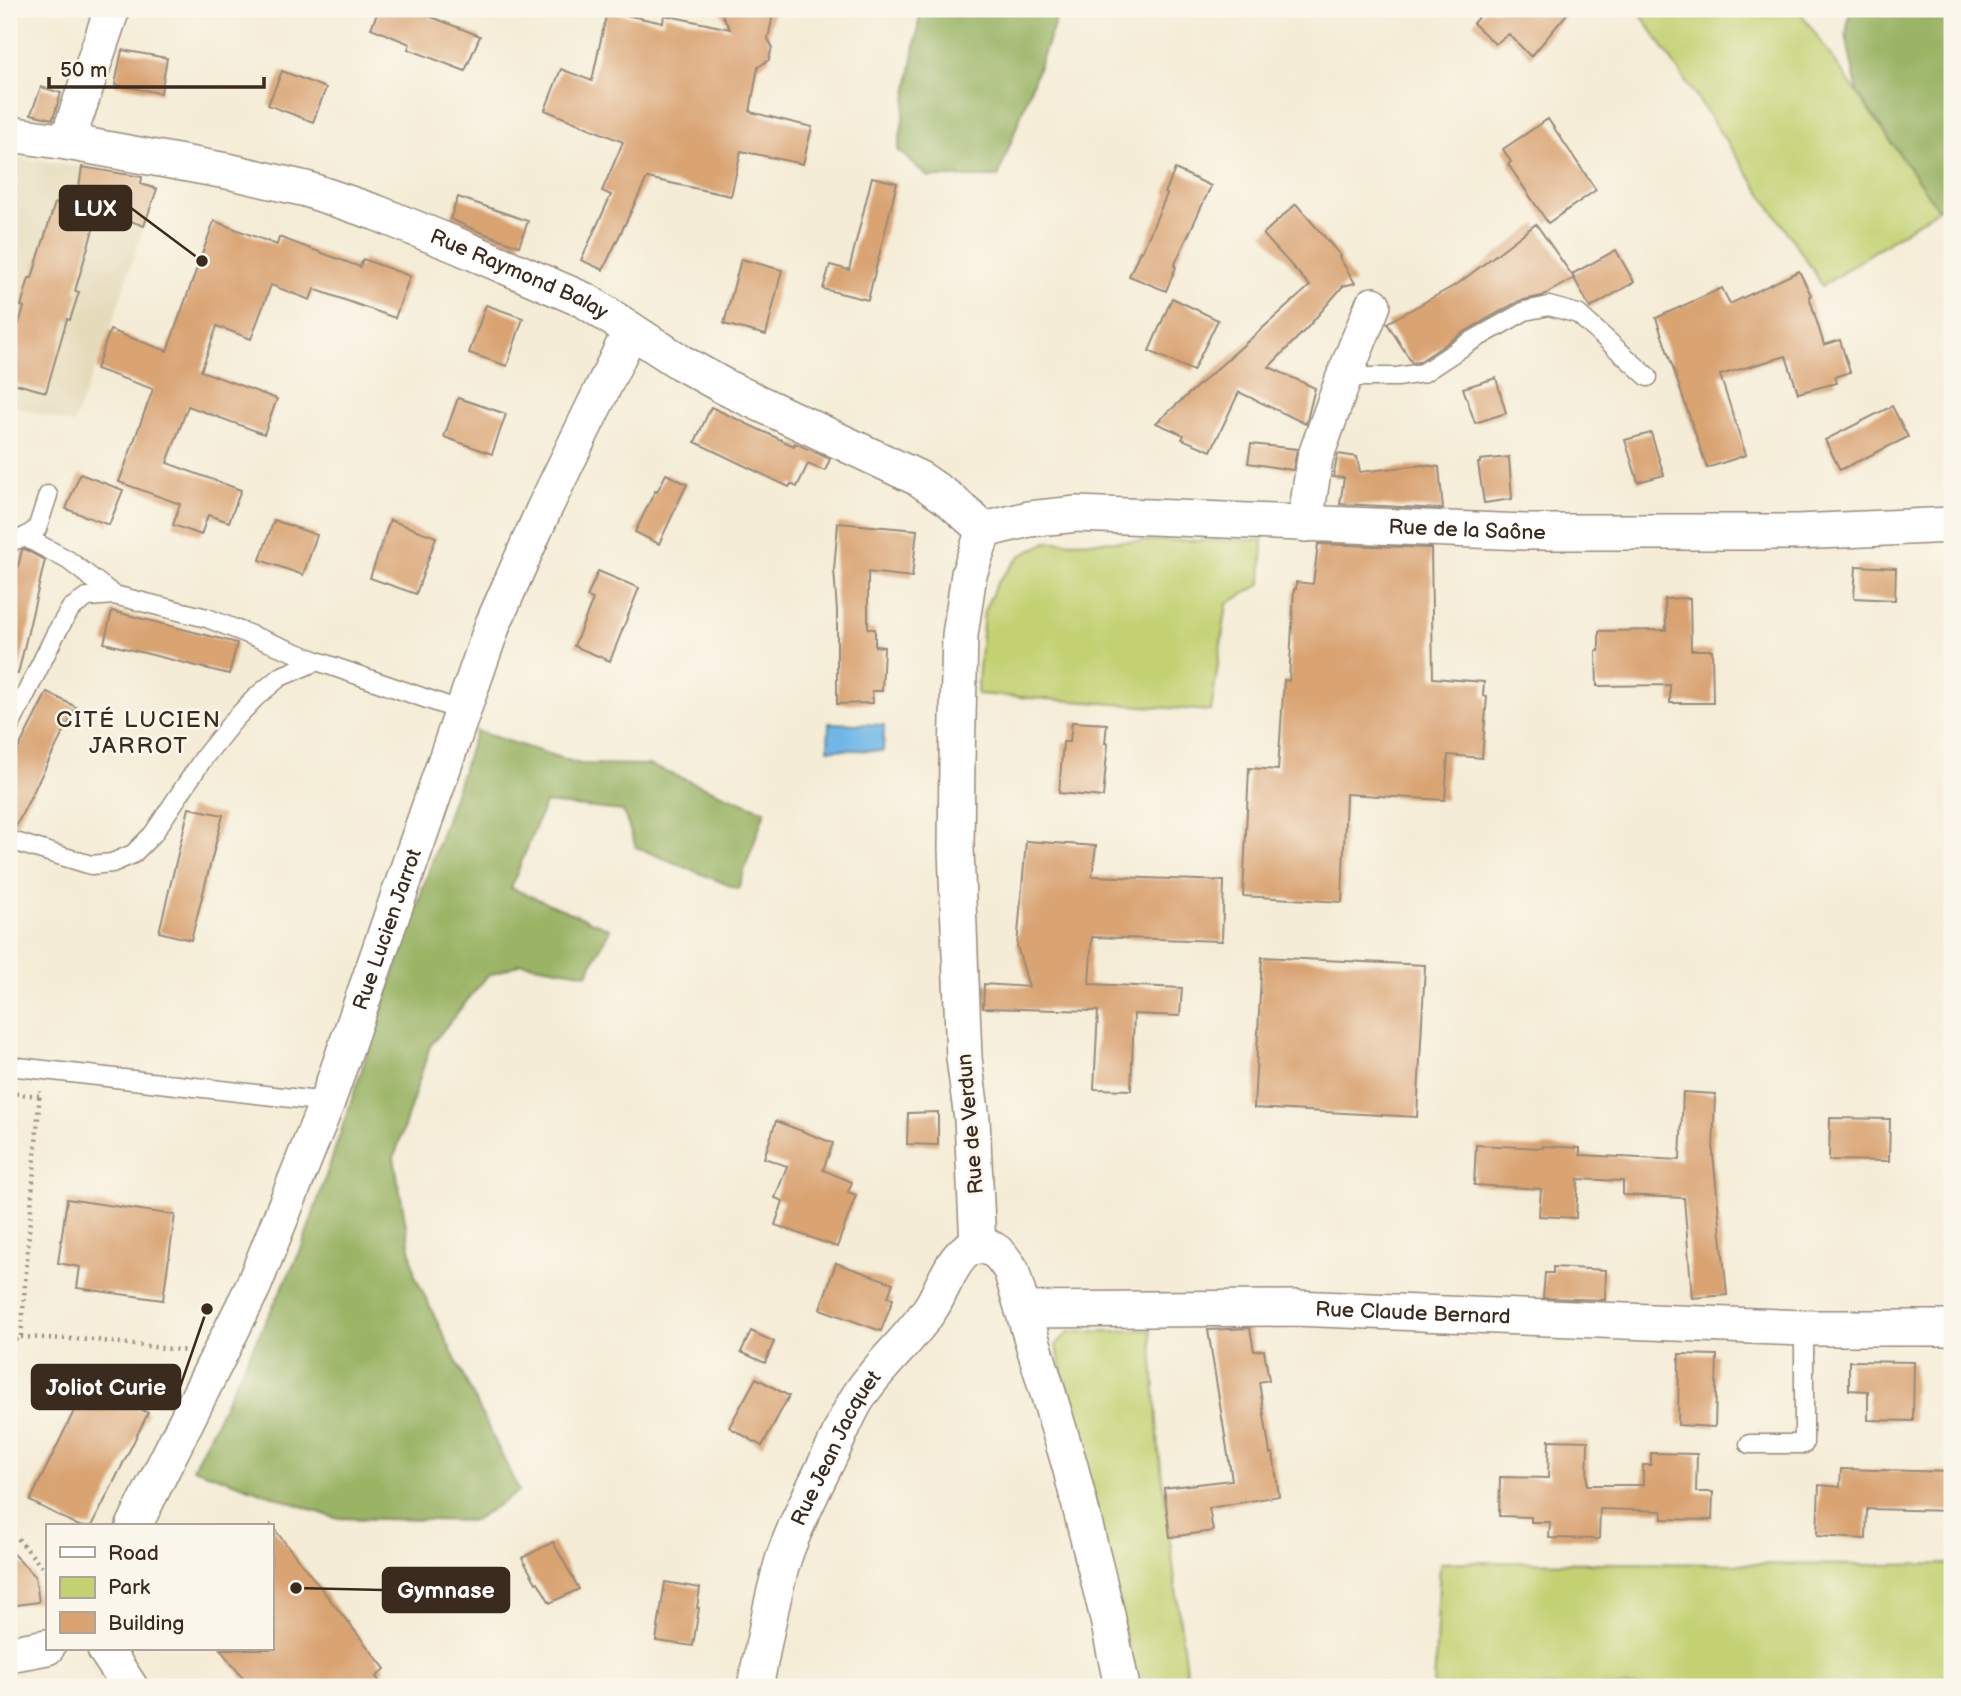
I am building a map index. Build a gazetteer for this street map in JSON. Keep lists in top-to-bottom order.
{
  "streets": {
    "street": [
      "Rue Raymond Balay",
      "Rue de la Saône",
      "Rue Lucien Jarrot",
      "Rue de Verdun",
      "Rue Claude Bernard",
      "Rue Jean Jacquet"
    ]
  },
  "crossings": [
    ["Rue Raymond Balay", "Rue de la Saône"],
    ["Rue Raymond Balay", "Rue Lucien Jarrot"],
    ["Rue Raymond Balay", "Rue de Verdun"],
    ["Rue de la Saône", "Rue de Verdun"],
    ["Rue de Verdun", "Rue Jean Jacquet"]
  ],
  "districts": ["CITÉ LUCIEN JARROT"],
  "places": ["LUX", "Joliot Curie", "Gymnase"],
  "legend": ["Road", "Park", "Building"],
  "scale_bar": "50 m"
}
